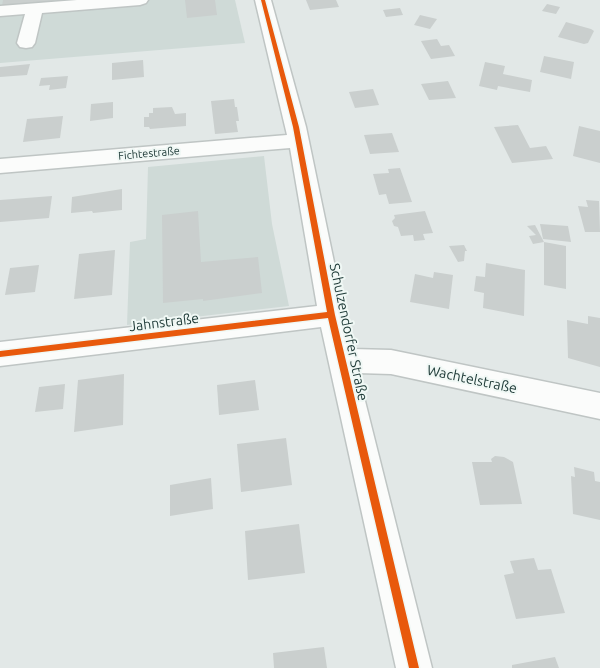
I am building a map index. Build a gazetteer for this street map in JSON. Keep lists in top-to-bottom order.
{
  "streets": {
    "street": [
      "Fichtestraße",
      "Jahnstraße",
      "Schulzendorfer Straße",
      "Wachtelstraße"
    ]
  },
  "crossings": [
    ["Fichtestraße", "Schulzendorfer Straße"],
    ["Jahnstraße", "Schulzendorfer Straße"],
    ["Schulzendorfer Straße", "Wachtelstraße"]
  ]
}
